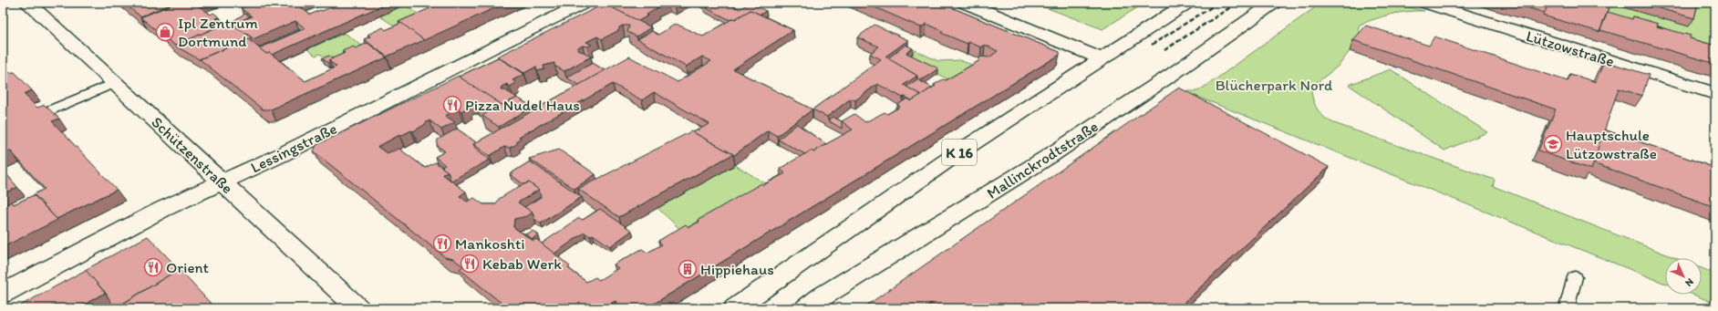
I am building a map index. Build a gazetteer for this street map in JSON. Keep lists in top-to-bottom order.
{
  "streets": {
    "street": [
      "Lützowstraße",
      "Lessingstraße",
      "K 16",
      "Schützenstraße",
      "Mallinckrodtstraße"
    ]
  },
  "crossings": [
    ["Lessingstraße", "Schützenstraße"]
  ],
  "parks": ["Blücherpark Nord"],
  "places": {
    "shop": ["Ipl Zentrum Dortmund"],
    "restaurant": [
      "Pizza Nudel Haus",
      "Mankoshti",
      "Kebab Werk",
      "Orient"
    ],
    "school or university": ["Hauptschule Lützowstraße"],
    "building": ["Hippiehaus"]
  },
  "north": "bottom right"
}
